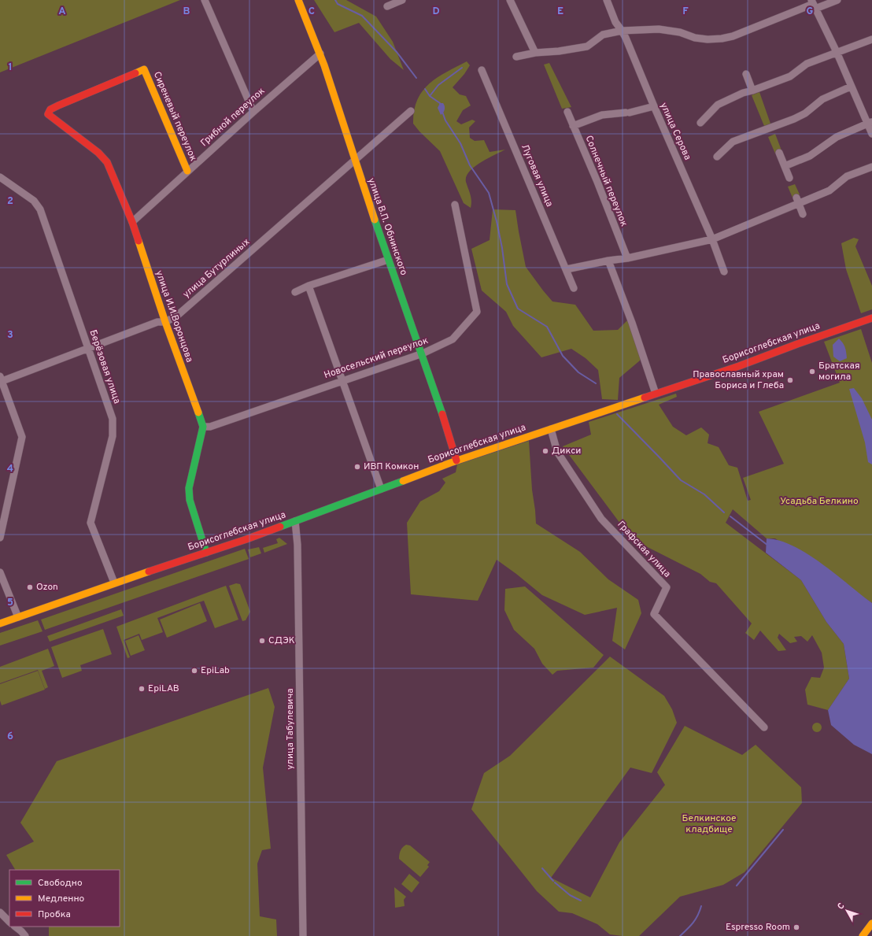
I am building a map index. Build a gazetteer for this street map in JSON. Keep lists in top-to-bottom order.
{
  "streets": {
    "street": [
      "Сиреневый переулок",
      "Грибной переулок",
      "улица Серова",
      "Луговая улица",
      "Солнечный переулок",
      "улица В.П. Обнинского",
      "улица Бутурлиных",
      "улица И.И.Воронцова",
      "Борисоглебская улица",
      "Новосельский переулок",
      "Берёзовая улица",
      "Графская улица",
      "улица Табулевича"
    ]
  },
  "crossings": [
    ["Сиреневый переулок", "Грибной переулок"],
    ["Сиреневый переулок", "улица И.И.Воронцова"],
    ["Грибной переулок", "улица В.П. Обнинского"],
    ["Грибной переулок", "улица И.И.Воронцова"],
    ["улица В.П. Обнинского", "улица Бутурлиных"],
    ["улица В.П. Обнинского", "Борисоглебская улица"],
    ["улица В.П. Обнинского", "Новосельский переулок"],
    ["улица Бутурлиных", "улица И.И.Воронцова"],
    ["улица Бутурлиных", "Берёзовая улица"],
    ["улица И.И.Воронцова", "Новосельский переулок"],
    ["Борисоглебская улица", "Берёзовая улица"],
    ["Борисоглебская улица", "Графская улица"],
    ["Борисоглебская улица", "улица Табулевича"]
  ],
  "parks": ["Усадьба Белкино", "Белкинское кладбище"],
  "places": [
    "Братская могила",
    "Православный храм Бориса и Глеба",
    "Дикси",
    "ИВП Комкон",
    "Ozon",
    "СДЭК",
    "EpiLab",
    "EpiLAB",
    "Espresso Room"
  ],
  "legend": ["Свободно", "Медленно", "Пробка"],
  "north": "top left",
  "grid": {
    "columns": [
      "A",
      "B",
      "C",
      "D",
      "E",
      "F",
      "G"
    ],
    "rows": [
      "1",
      "2",
      "3",
      "4",
      "5",
      "6"
    ]
  }
}
